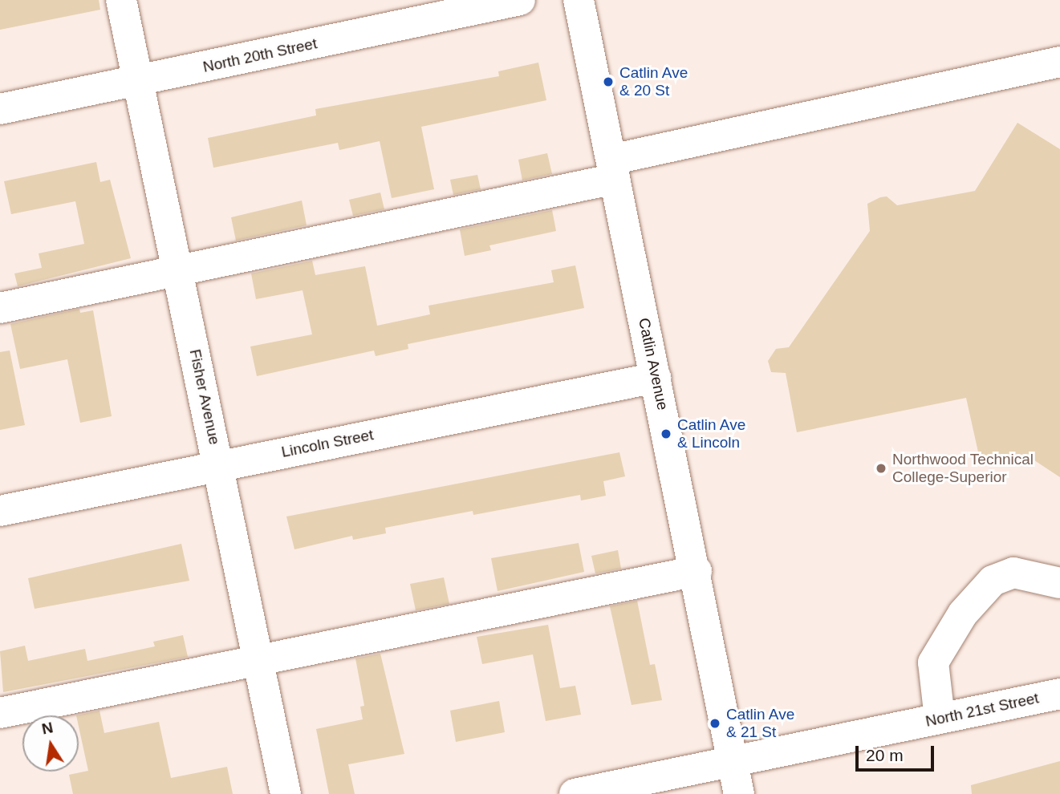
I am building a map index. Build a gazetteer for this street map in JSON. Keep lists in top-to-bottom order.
{
  "streets": {
    "street": [
      "North 20th Street",
      "Catlin Avenue",
      "Fisher Avenue",
      "Lincoln Street",
      "North 21st Street"
    ]
  },
  "crossings": [
    ["North 20th Street", "Fisher Avenue"],
    ["Catlin Avenue", "Lincoln Street"],
    ["Catlin Avenue", "North 21st Street"],
    ["Fisher Avenue", "Lincoln Street"]
  ],
  "places": [
    "Catlin Ave & 20 St",
    "Catlin Ave & Lincoln",
    "Northwood Technical College-Superior",
    "Catlin Ave & 21 St"
  ],
  "scale_bar": "20 m",
  "north": "top"
}
